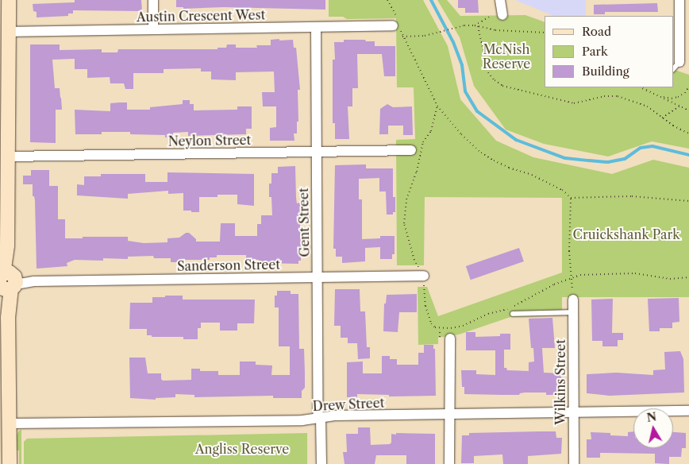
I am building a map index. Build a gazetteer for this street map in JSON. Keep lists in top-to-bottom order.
{
  "streets": {
    "street": [
      "Austin Crescent West",
      "Neylon Street",
      "Gent Street",
      "Sanderson Street",
      "Wilkins Street",
      "Drew Street"
    ]
  },
  "crossings": [
    ["Austin Crescent West", "Gent Street"],
    ["Neylon Street", "Gent Street"],
    ["Gent Street", "Sanderson Street"],
    ["Gent Street", "Drew Street"],
    ["Wilkins Street", "Drew Street"]
  ],
  "parks": ["McNish Reserve", "Cruickshank Park", "Angliss Reserve"],
  "legend": ["Road", "Park", "Building"],
  "north": "top"
}
